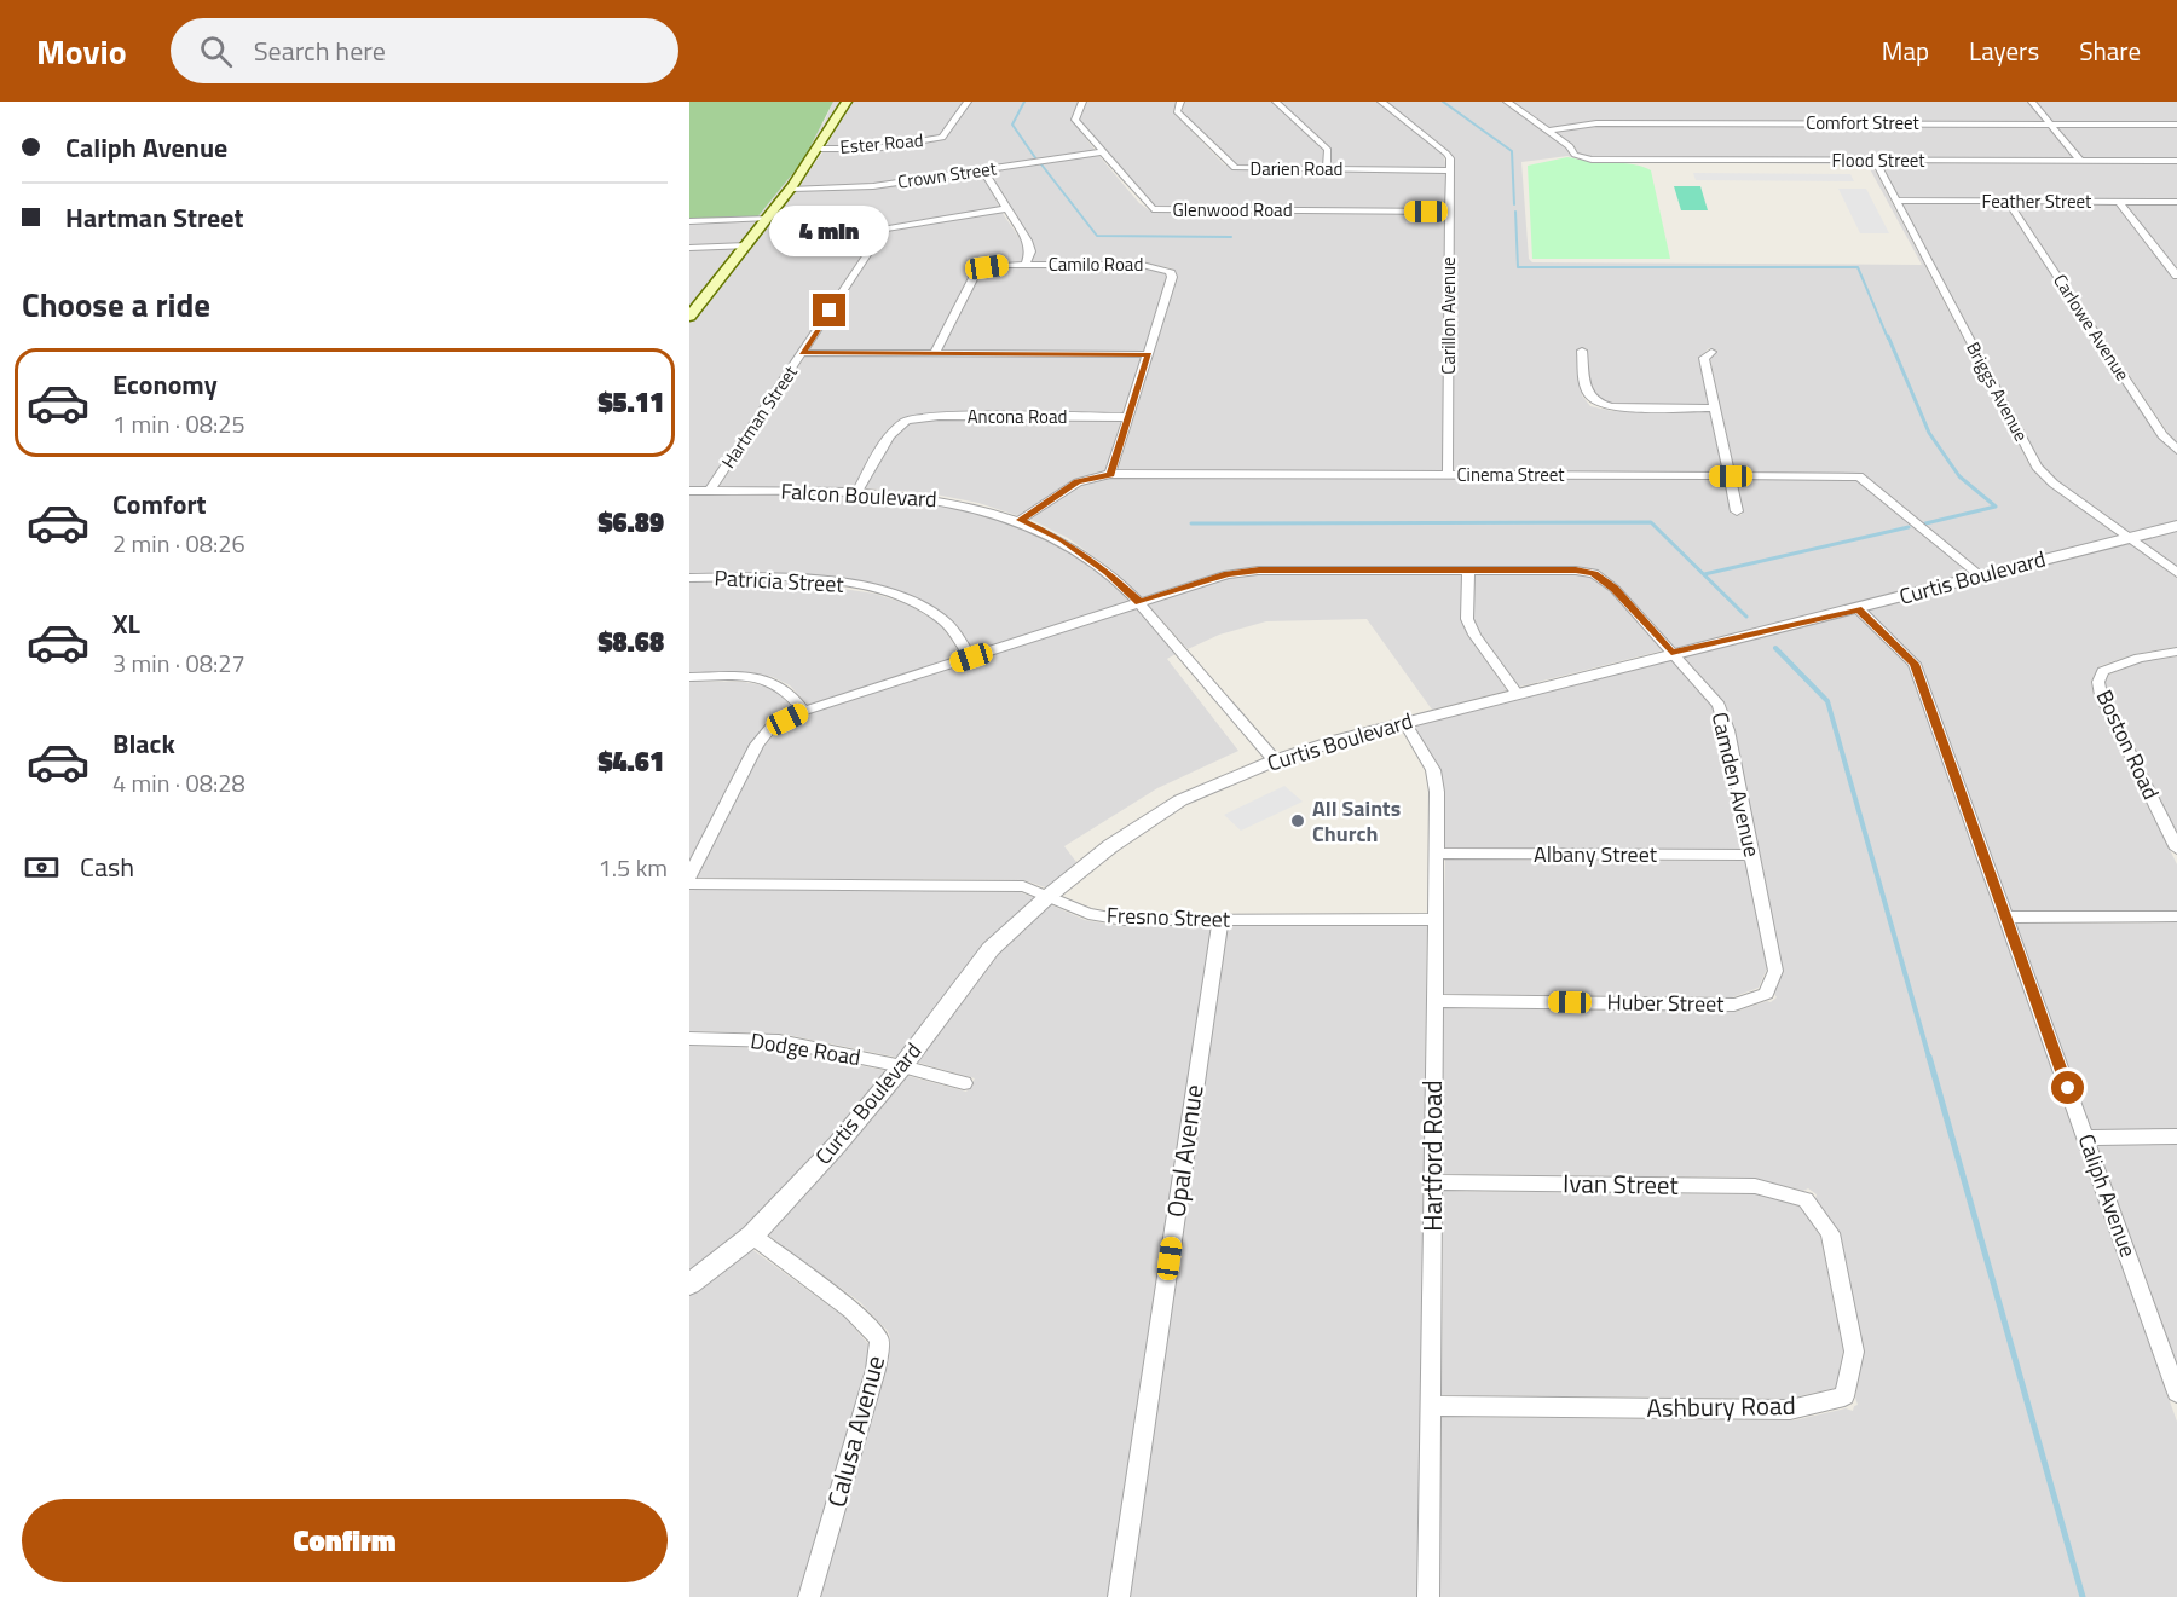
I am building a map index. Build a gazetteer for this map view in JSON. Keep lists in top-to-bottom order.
{
  "streets": {
    "street": [
      "Comfort Street",
      "Ester Road",
      "Flood Street",
      "Darien Road",
      "Crown Street",
      "Feather Street",
      "Glenwood Road",
      "Camilo Road",
      "Carillon Avenue",
      "Carlowe Avenue",
      "Briggs Avenue",
      "Hartman Street",
      "Ancona Road",
      "Cinema Street",
      "Falcon Boulevard",
      "Curtis Boulevard",
      "Patricia Street",
      "Boston Road",
      "Camden Avenue",
      "Albany Street",
      "Fresno Street",
      "Huber Street",
      "Dodge Road",
      "Opal Avenue",
      "Hartford Road",
      "Ivan Street",
      "Caliph Avenue",
      "Ashbury Road",
      "Calusa Avenue"
    ]
  },
  "crossings": [
    ["Comfort Street", "Flood Street"],
    ["Flood Street", "Briggs Avenue"],
    ["Darien Road", "Carillon Avenue"],
    ["Crown Street", "Glenwood Road"],
    ["Feather Street", "Carlowe Avenue"],
    ["Feather Street", "Briggs Avenue"],
    ["Glenwood Road", "Carillon Avenue"],
    ["Camilo Road", "Ancona Road"],
    ["Camilo Road", "Cinema Street"],
    ["Carillon Avenue", "Cinema Street"],
    ["Briggs Avenue", "Curtis Boulevard"],
    ["Hartman Street", "Falcon Boulevard"],
    ["Ancona Road", "Falcon Boulevard"],
    ["Cinema Street", "Falcon Boulevard"],
    ["Cinema Street", "Curtis Boulevard"],
    ["Falcon Boulevard", "Curtis Boulevard"],
    ["Falcon Boulevard", "Camden Avenue"],
    ["Curtis Boulevard", "Camden Avenue"],
    ["Curtis Boulevard", "Fresno Street"],
    ["Curtis Boulevard", "Dodge Road"],
    ["Curtis Boulevard", "Hartford Road"],
    ["Curtis Boulevard", "Caliph Avenue"],
    ["Curtis Boulevard", "Calusa Avenue"],
    ["Patricia Street", "Camden Avenue"],
    ["Camden Avenue", "Albany Street"],
    ["Camden Avenue", "Huber Street"],
    ["Albany Street", "Hartford Road"],
    ["Fresno Street", "Opal Avenue"],
    ["Fresno Street", "Hartford Road"],
    ["Huber Street", "Hartford Road"],
    ["Hartford Road", "Ivan Street"],
    ["Hartford Road", "Ashbury Road"],
    ["Ivan Street", "Ashbury Road"]
  ],
  "places": ["All Saints Church"],
  "page": {
    "header": "Movio",
    "search": "Search here",
    "nav": ["Map", "Layers", "Share"],
    "banner": ["Caliph Avenue", "Hartman Street"],
    "bubble": "4 min",
    "heading": "Choose a ride",
    "list": [
      {
        "name": "Economy",
        "note": "1 min · 08:25",
        "value": "$5.11"
      },
      {
        "name": "Comfort",
        "note": "2 min · 08:26",
        "value": "$6.89"
      },
      {
        "name": "XL",
        "note": "3 min · 08:27",
        "value": "$8.68"
      },
      {
        "name": "Black",
        "note": "4 min · 08:28",
        "value": "$4.61"
      }
    ],
    "pay": ["Cash", "1.5 km"],
    "buttons": "Confirm"
  }
}
